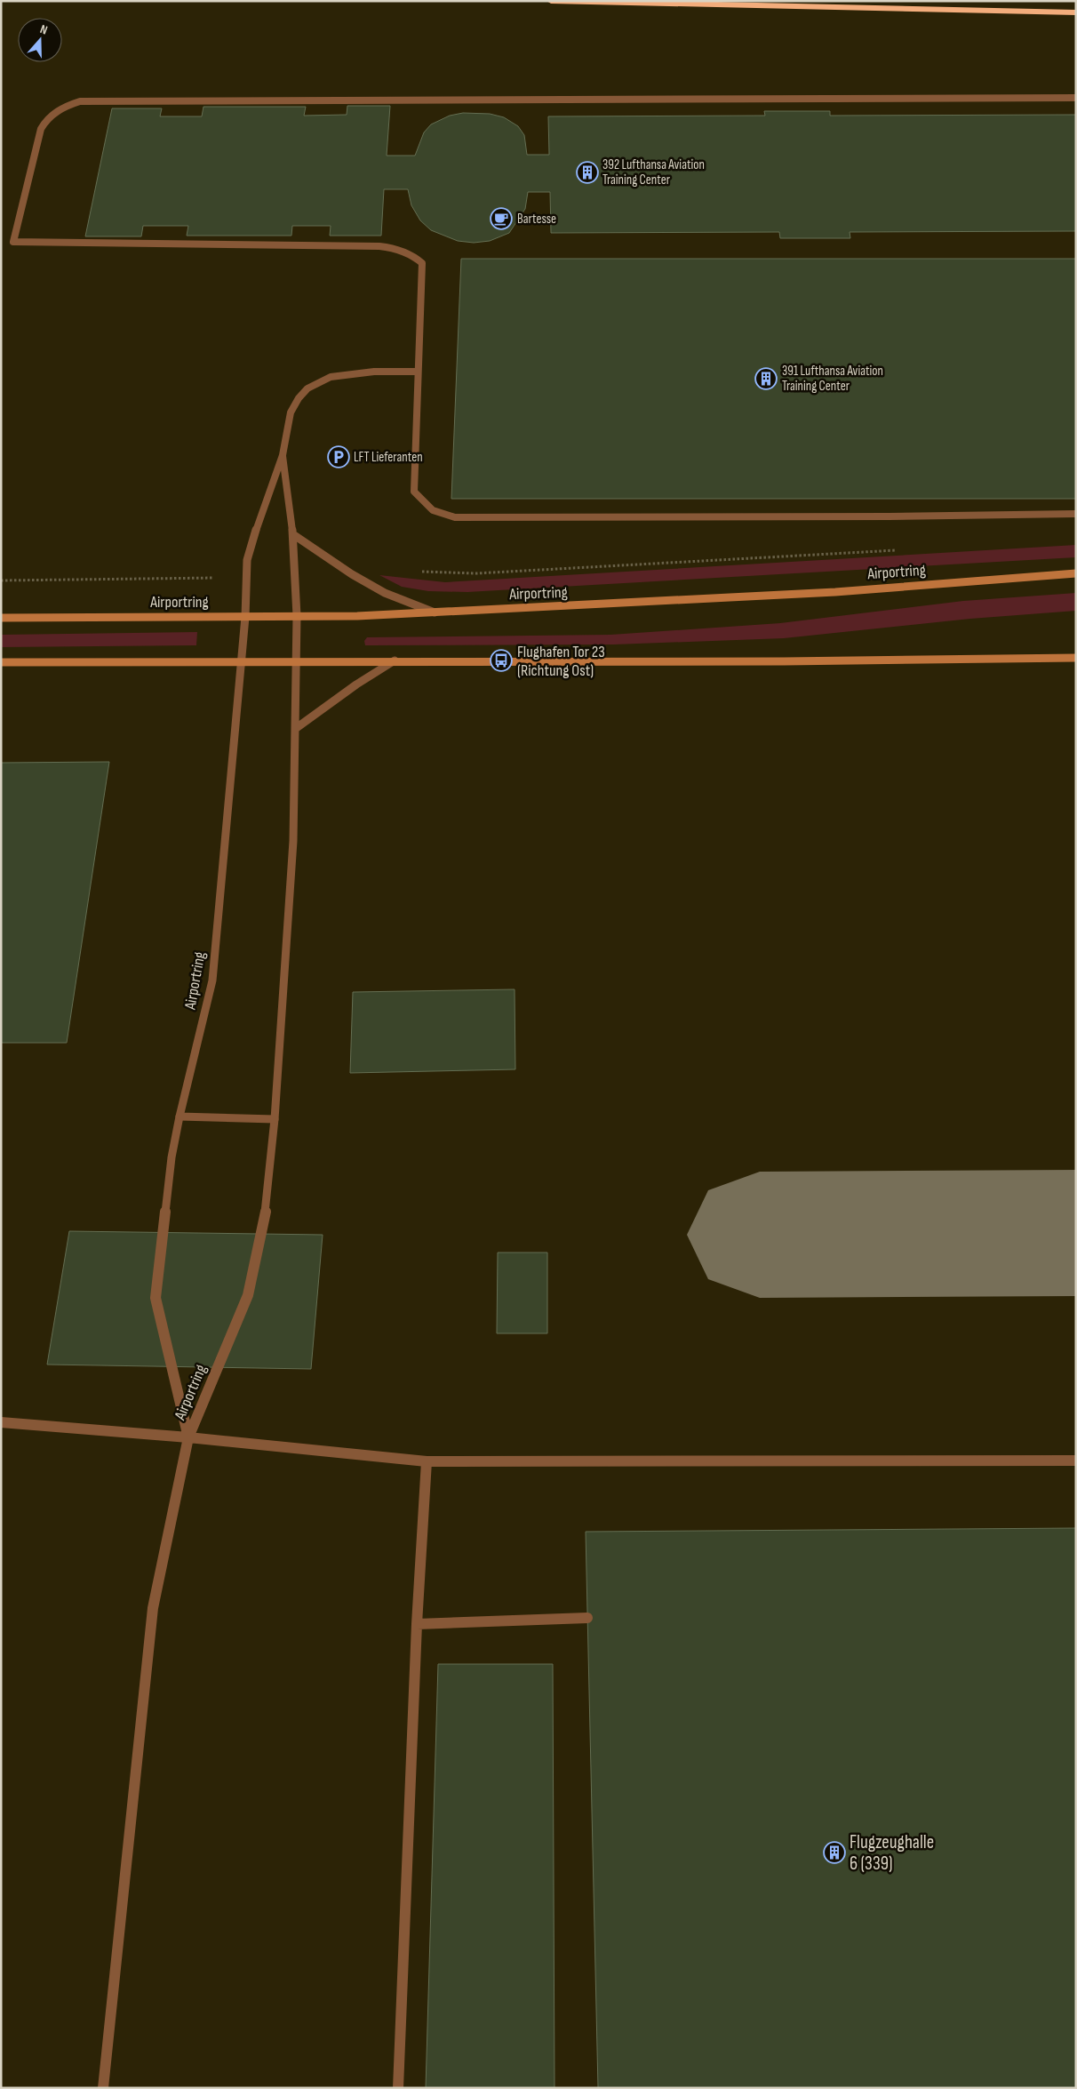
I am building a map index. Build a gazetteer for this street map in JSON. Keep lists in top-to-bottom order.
{
  "streets": {
    "street": ["Airportring"]
  },
  "places": {
    "building": ["392 Lufthansa Aviation Training Center", "391 Lufthansa Aviation Training Center", "Flugzeughalle 6 (339)"],
    "cafe": ["Bartesse"],
    "parking": ["LFT Lieferanten"],
    "bus stop": ["Flughafen Tor 23 (Richtung Ost)"]
  },
  "north": "top"
}
